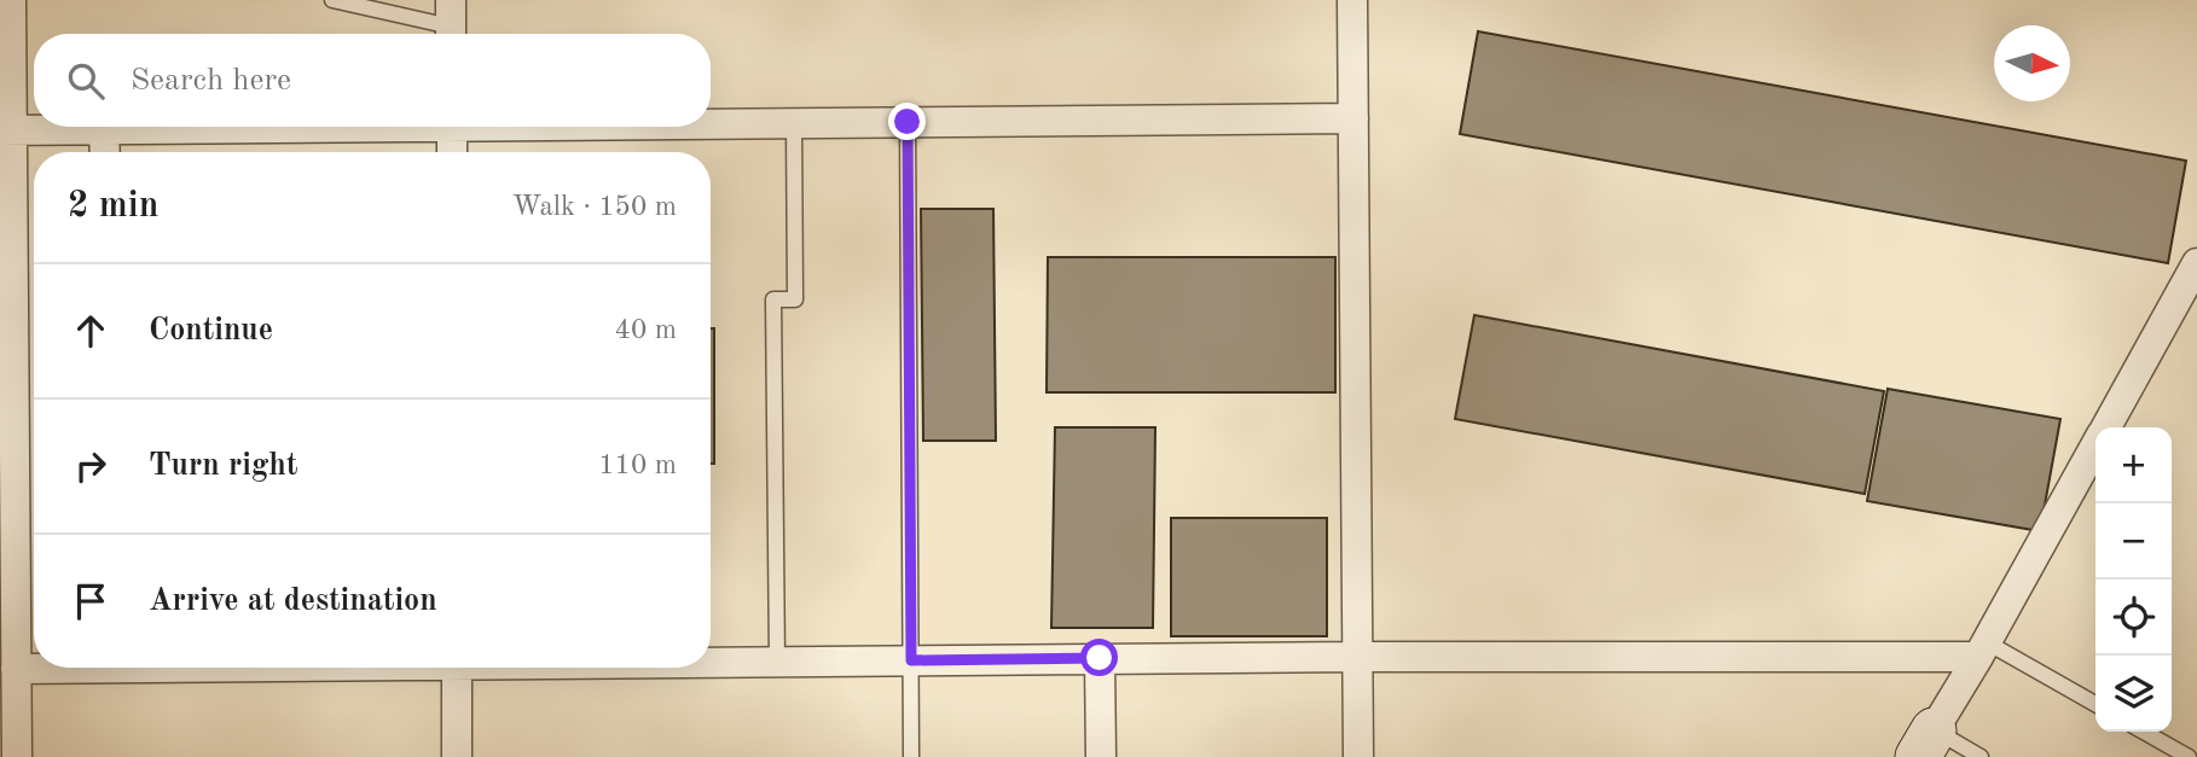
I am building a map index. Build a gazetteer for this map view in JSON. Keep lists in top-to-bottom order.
{
  "north": "right",
  "page": {
    "search": "Search here",
    "heading": ["2 min", "Walk · 150 m"],
    "list": [
      ["Continue", "40 m"],
      ["Turn right", "110 m"],
      "Arrive at destination"
    ],
    "map_buttons": ["+", "−"]
  }
}
